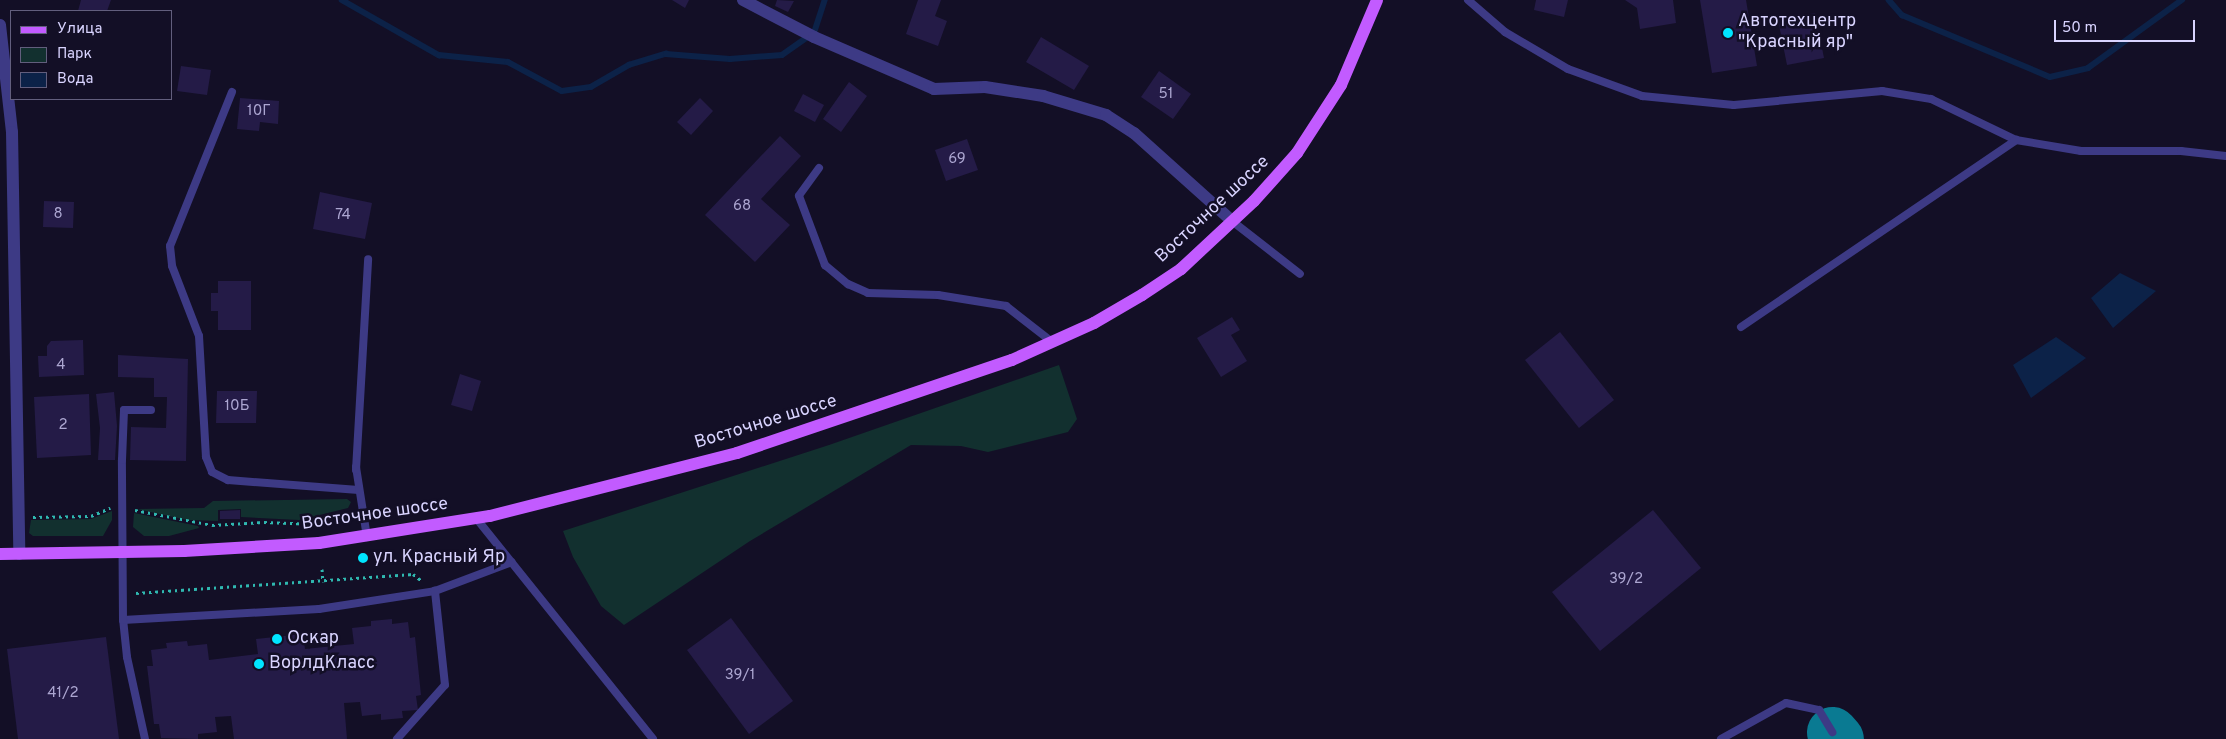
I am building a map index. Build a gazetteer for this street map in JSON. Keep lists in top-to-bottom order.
{
  "streets": {
    "main road": ["Восточное шоссе"]
  },
  "places": [
    "Автотехцентр \"Красный яр\"",
    "ул. Красный Яр",
    "Оскар",
    "ВорлдКласс"
  ],
  "house_numbers": [
    "51",
    "10Г",
    "69",
    "68",
    "8",
    "74",
    "4",
    "10Б",
    "2",
    "39/2",
    "39/1",
    "41/2"
  ],
  "legend": ["Улица", "Парк", "Вода"],
  "scale_bar": "50 m"
}
